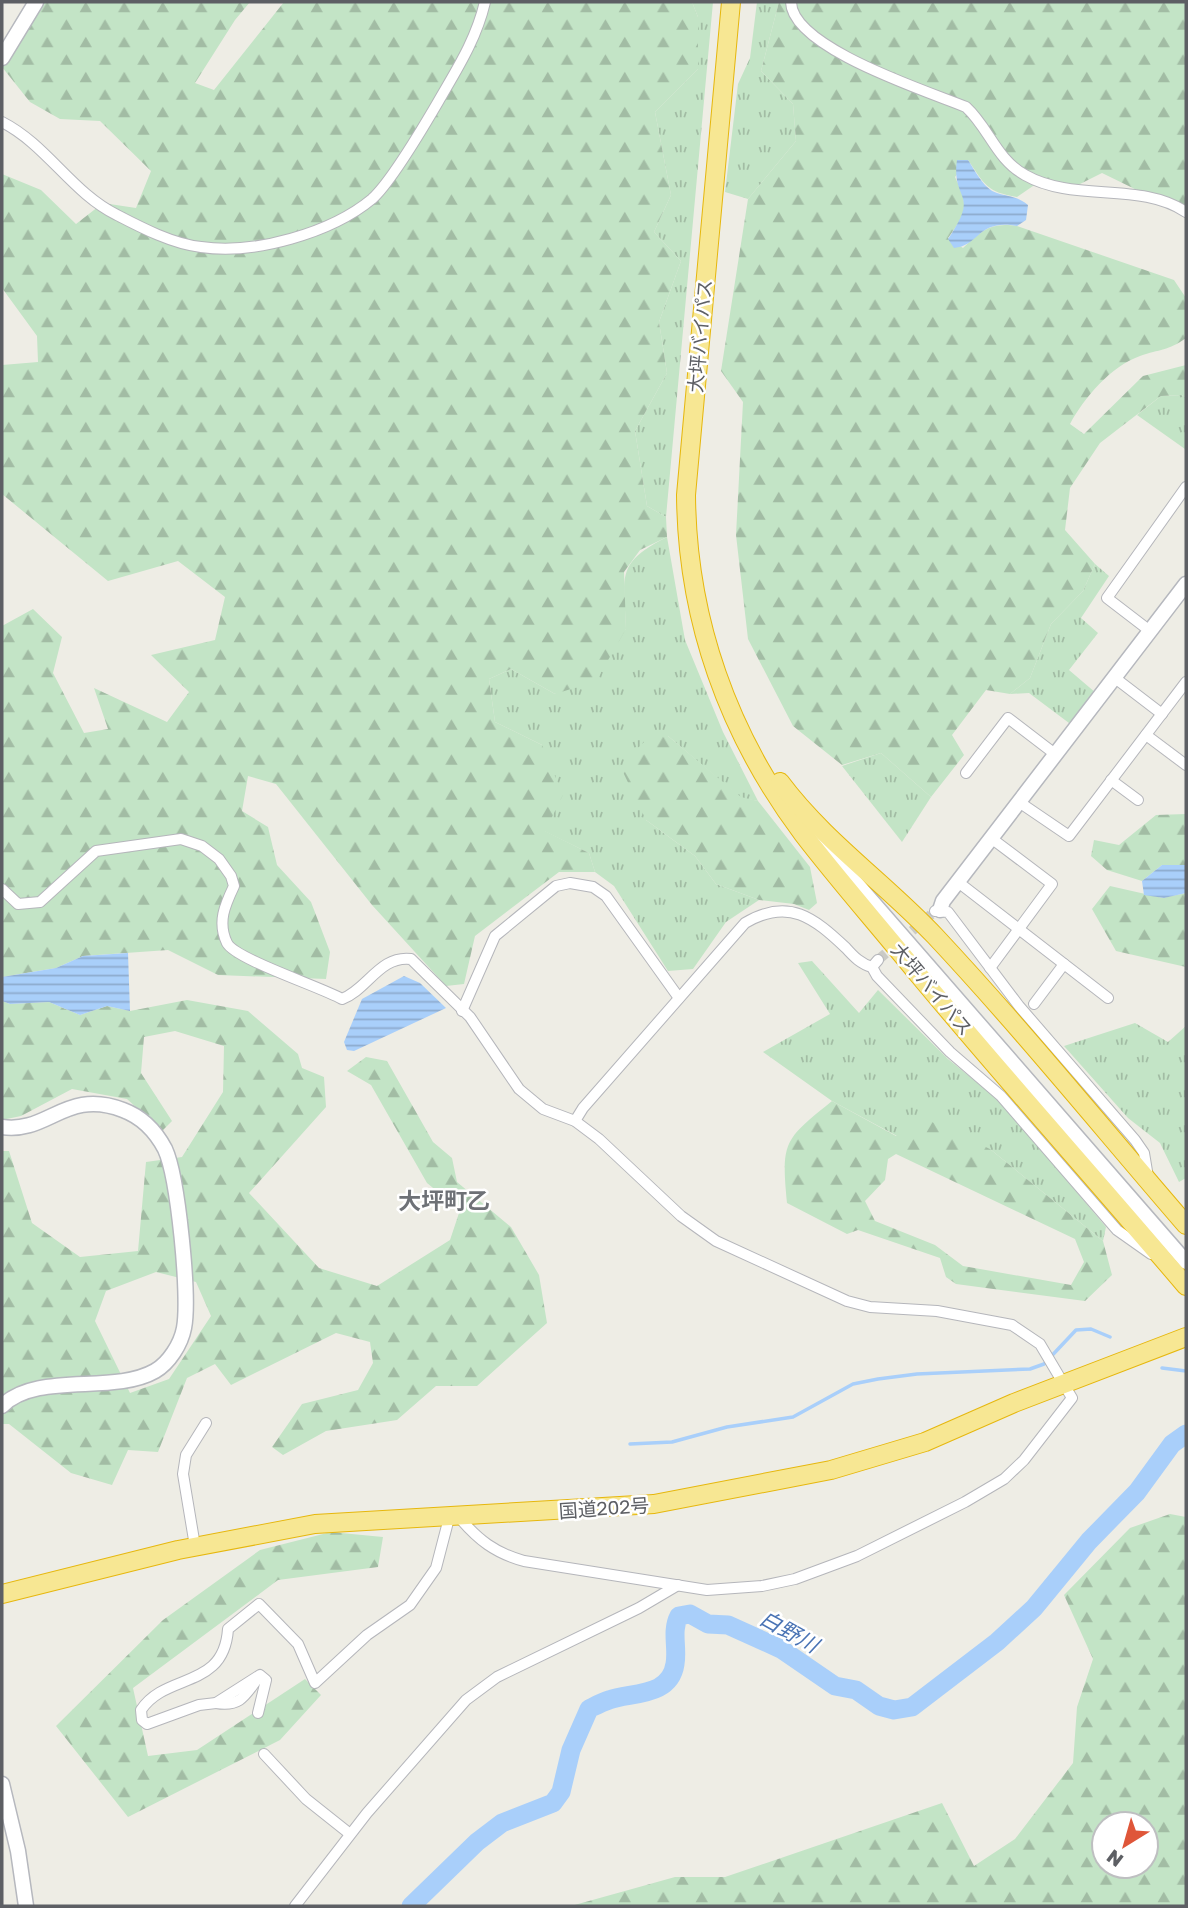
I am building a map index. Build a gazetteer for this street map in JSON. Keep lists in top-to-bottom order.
{
  "streets": {
    "highway": ["大坪バイパス", "国道202号"]
  },
  "districts": ["大坪町乙"],
  "water": ["白野川"],
  "north": "bottom left"
}
